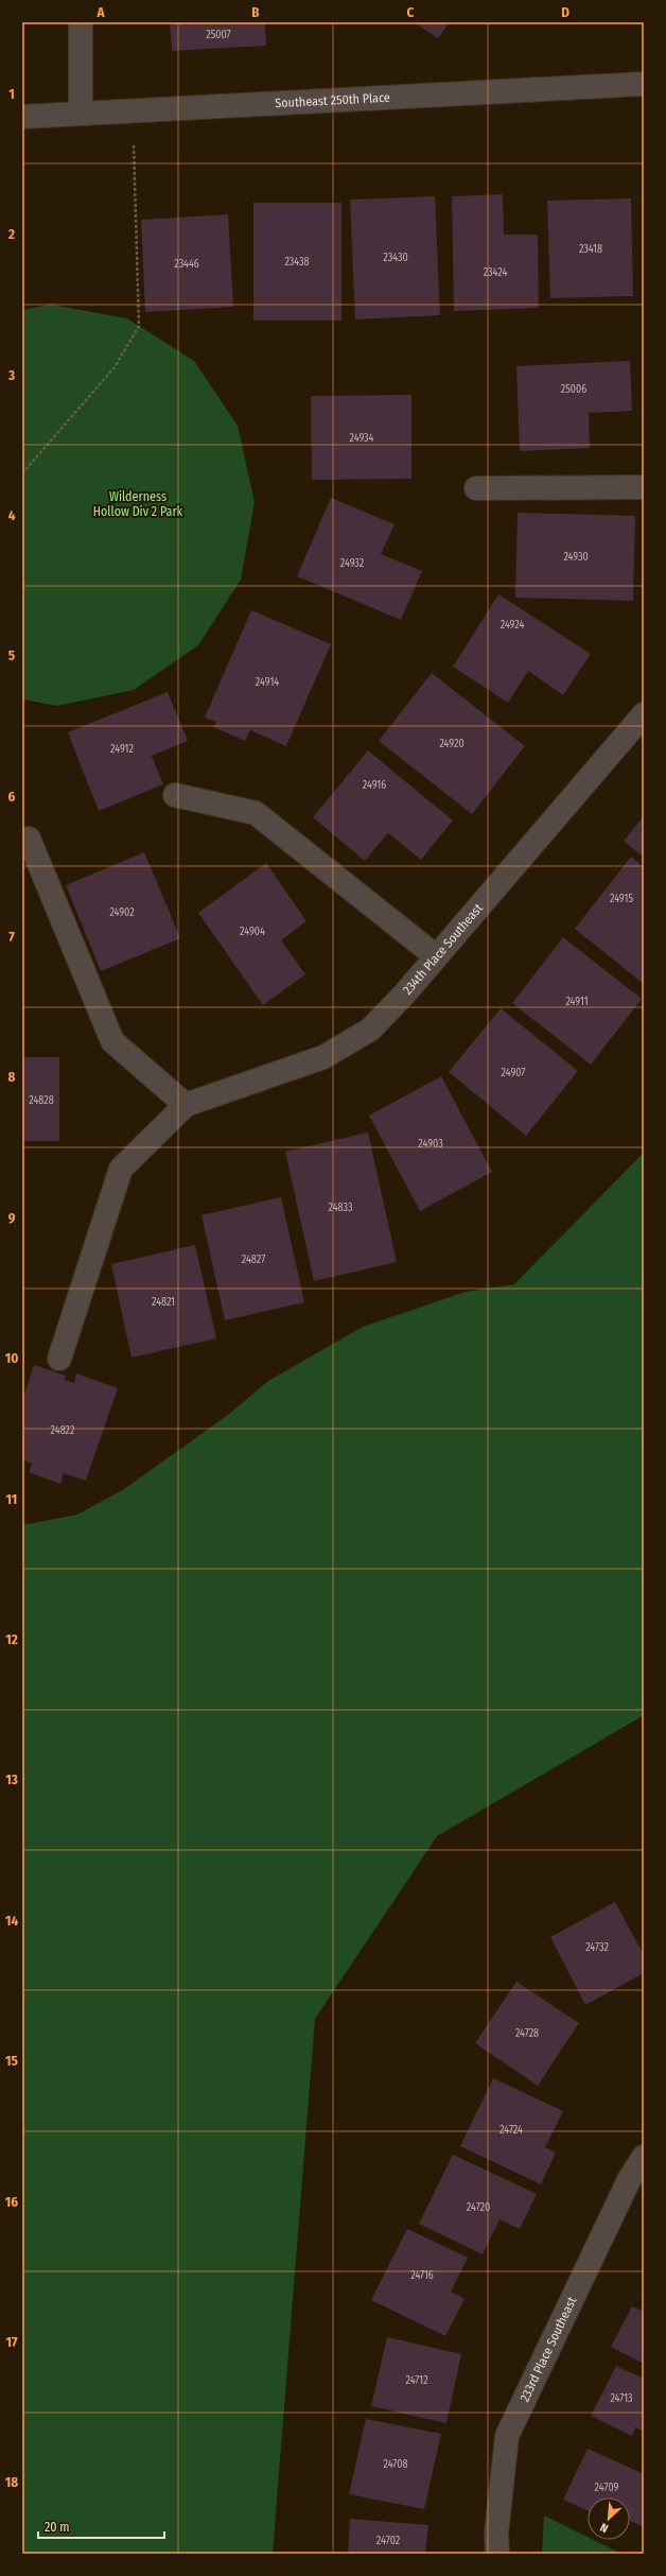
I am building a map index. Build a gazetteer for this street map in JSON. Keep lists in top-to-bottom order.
{
  "streets": {
    "street": ["Southeast 250th Place", "234th Place Southeast", "233rd Place Southeast"]
  },
  "parks": ["Wilderness Hollow Div 2 Park"],
  "house_numbers": [
    "25007",
    "23418",
    "23430",
    "23438",
    "23446",
    "23424",
    "25006",
    "24934",
    "24930",
    "24932",
    "24924",
    "24914",
    "24920",
    "24912",
    "24916",
    "24915",
    "24902",
    "24904",
    "24911",
    "24907",
    "24828",
    "24903",
    "24833",
    "24827",
    "24821",
    "24822",
    "24732",
    "24728",
    "24724",
    "24720",
    "24716",
    "24712",
    "24713",
    "24708",
    "24709",
    "24702"
  ],
  "scale_bar": "20 m",
  "north": "bottom left",
  "grid": {
    "columns": [
      "A",
      "B",
      "C",
      "D"
    ],
    "rows": [
      "1",
      "2",
      "3",
      "4",
      "5",
      "6",
      "7",
      "8",
      "9",
      "10",
      "11",
      "12",
      "13",
      "14",
      "15",
      "16",
      "17",
      "18"
    ]
  }
}
